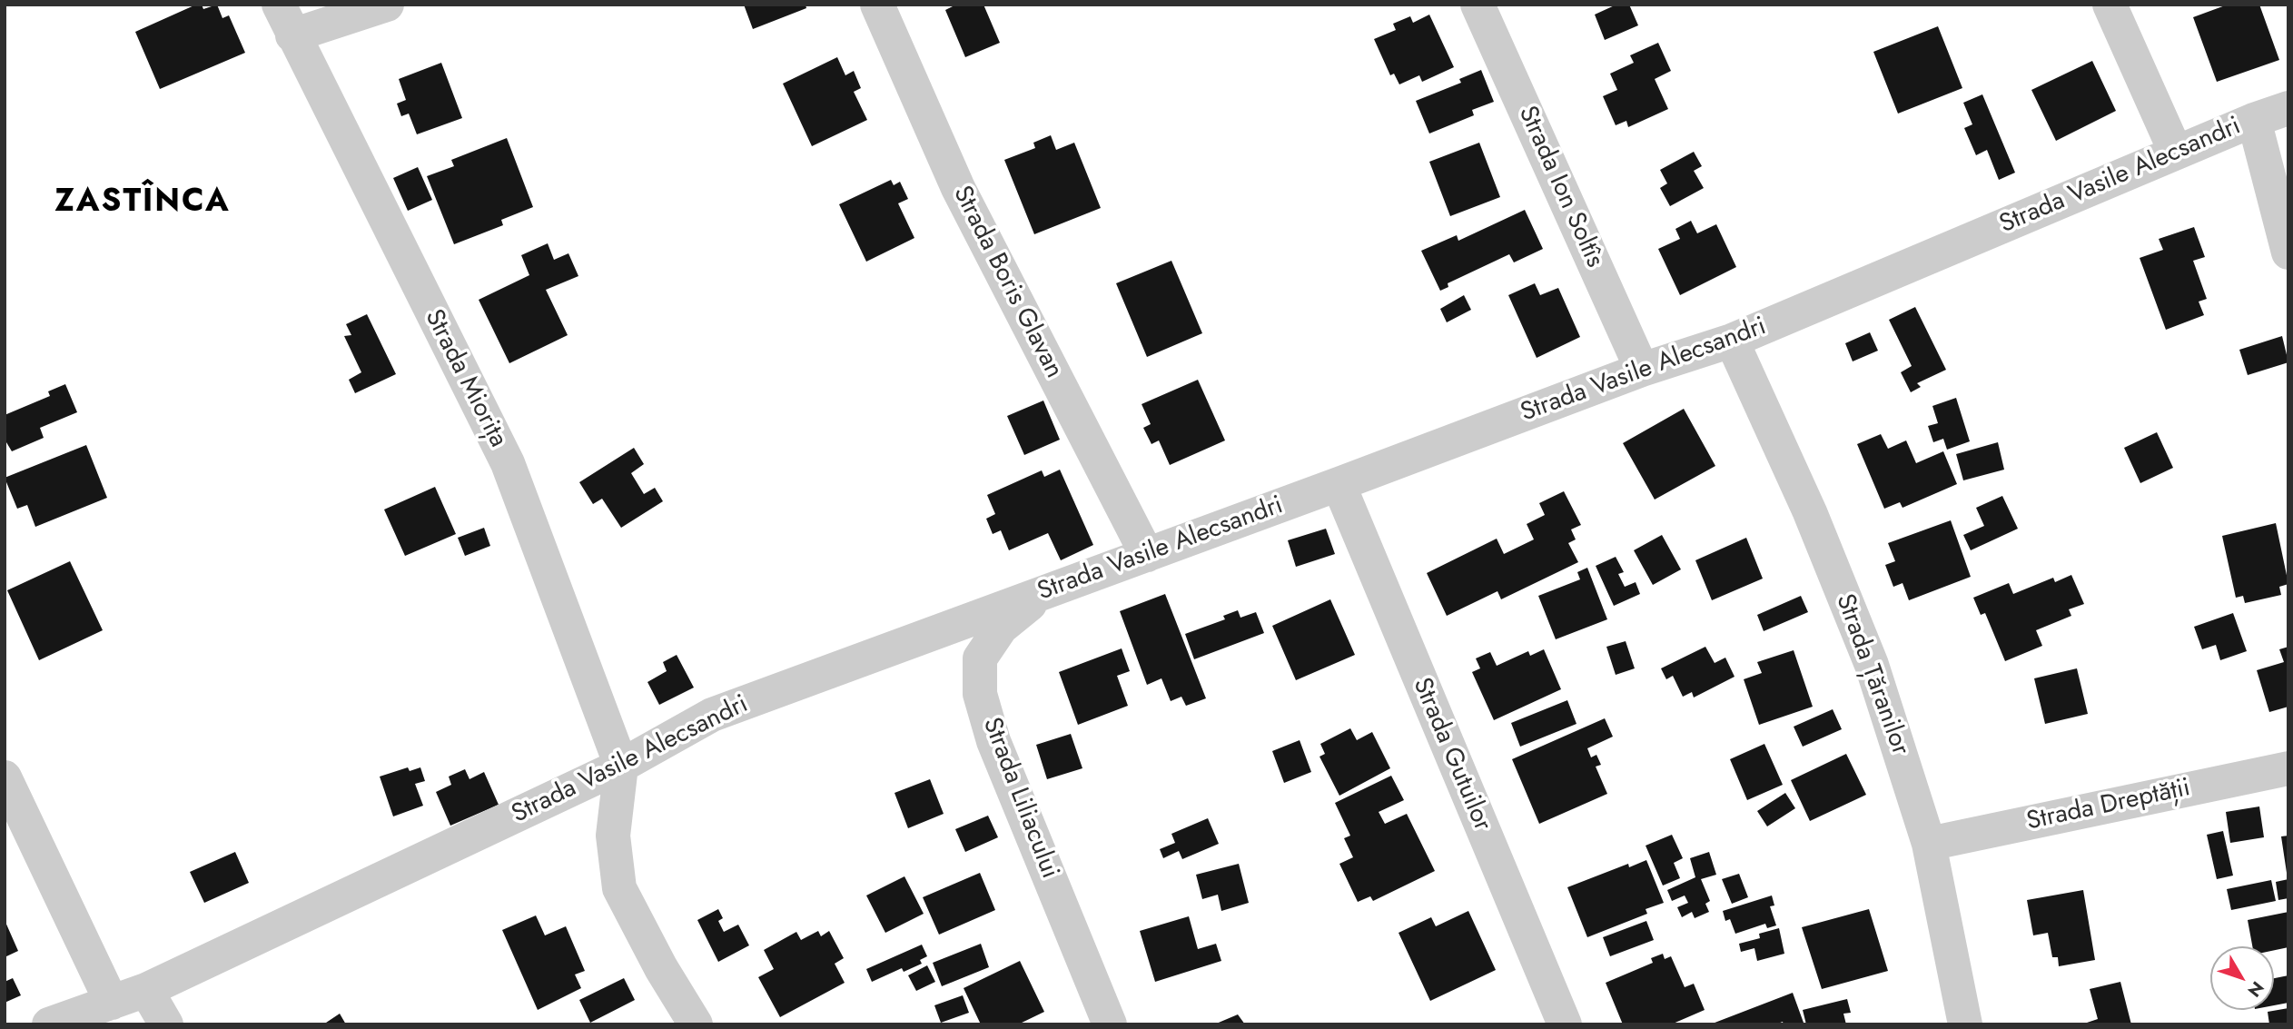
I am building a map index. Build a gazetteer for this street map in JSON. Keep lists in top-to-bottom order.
{
  "streets": {
    "street": [
      "Strada Vasile Alecsandri",
      "Strada Ion Soltîs",
      "Strada Boris Glavan",
      "Strada Miorița",
      "Strada Țăranilor",
      "Strada Gutuilor",
      "Strada Liliacului",
      "Strada Dreptății"
    ]
  },
  "crossings": [
    ["Strada Vasile Alecsandri", "Strada Ion Soltîs"],
    ["Strada Vasile Alecsandri", "Strada Boris Glavan"],
    ["Strada Vasile Alecsandri", "Strada Miorița"],
    ["Strada Vasile Alecsandri", "Strada Țăranilor"],
    ["Strada Vasile Alecsandri", "Strada Gutuilor"],
    ["Strada Vasile Alecsandri", "Strada Liliacului"],
    ["Strada Țăranilor", "Strada Dreptății"]
  ],
  "districts": ["ZASTÎNCA"],
  "north": "bottom right"
}
